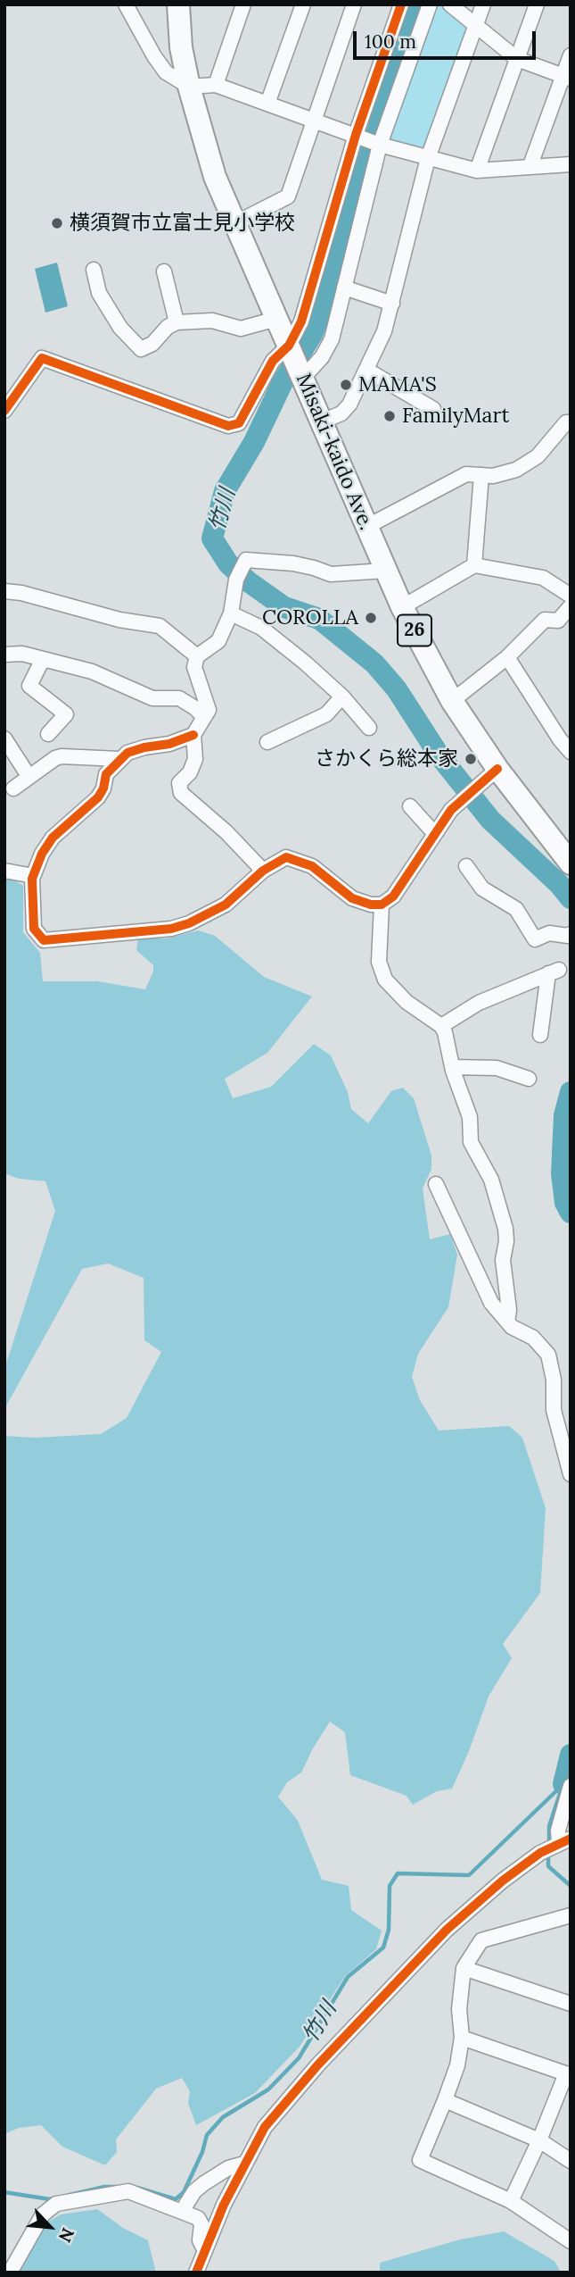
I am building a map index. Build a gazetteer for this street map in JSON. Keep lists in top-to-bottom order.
{
  "streets": {
    "main road": ["Misaki-kaido Ave.", "26"]
  },
  "water": ["竹川"],
  "places": [
    "横須賀市立富士見小学校",
    "MAMA'S",
    "FamilyMart",
    "COROLLA",
    "さかくら総本家"
  ],
  "scale_bar": "100 m",
  "north": "bottom right"
}
